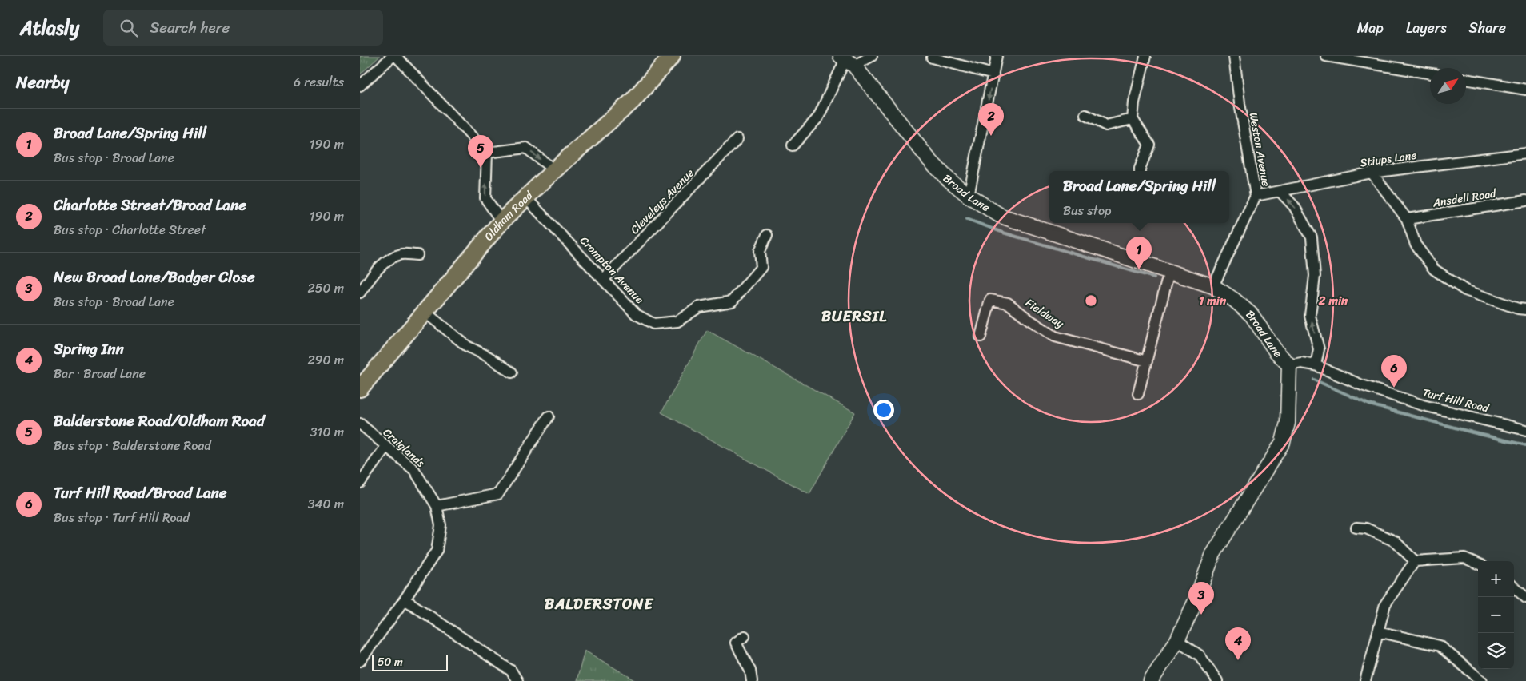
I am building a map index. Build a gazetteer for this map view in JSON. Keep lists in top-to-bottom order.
{
  "streets": {
    "main road": ["Broad Lane", "Oldham Road"],
    "street": [
      "Weston Avenue",
      "Stiups Lane",
      "Ansdell Road",
      "Cleveleys Avenue",
      "Crompton Avenue",
      "Fieldway",
      "Turf Hill Road",
      "Craiglands"
    ]
  },
  "crossings": [
    ["Weston Avenue", "Stiups Lane"],
    ["Weston Avenue", "Broad Lane"],
    ["Broad Lane", "Turf Hill Road"],
    ["Cleveleys Avenue", "Crompton Avenue"],
    ["Oldham Road", "Crompton Avenue"]
  ],
  "districts": ["BUERSIL", "BALDERSTONE"],
  "scale_bar": "50 m",
  "north": "top right",
  "page": {
    "header": "Atlasly",
    "search": "Search here",
    "nav": ["Map", "Layers", "Share"],
    "heading": ["Nearby", "6 results"],
    "pins": [
      "2",
      "5",
      "1",
      "6",
      "3",
      "4"
    ],
    "list": [
      {
        "mark": "1",
        "name": "Broad Lane/Spring Hill",
        "note": "Bus stop · Broad Lane",
        "value": "190 m"
      },
      {
        "mark": "2",
        "name": "Charlotte Street/Broad Lane",
        "note": "Bus stop · Charlotte Street",
        "value": "190 m"
      },
      {
        "mark": "3",
        "name": "New Broad Lane/Badger Close",
        "note": "Bus stop · Broad Lane",
        "value": "250 m"
      },
      {
        "mark": "4",
        "name": "Spring Inn",
        "note": "Bar · Broad Lane",
        "value": "290 m"
      },
      {
        "mark": "5",
        "name": "Balderstone Road/Oldham Road",
        "note": "Bus stop · Balderstone Road",
        "value": "310 m"
      },
      {
        "mark": "6",
        "name": "Turf Hill Road/Broad Lane",
        "note": "Bus stop · Turf Hill Road",
        "value": "340 m"
      }
    ],
    "popup": ["Broad Lane/Spring Hill", "Bus stop"],
    "map_buttons": ["+", "−"],
    "scale": "50 m"
  },
  "rings": ["1 min", "2 min"]
}
